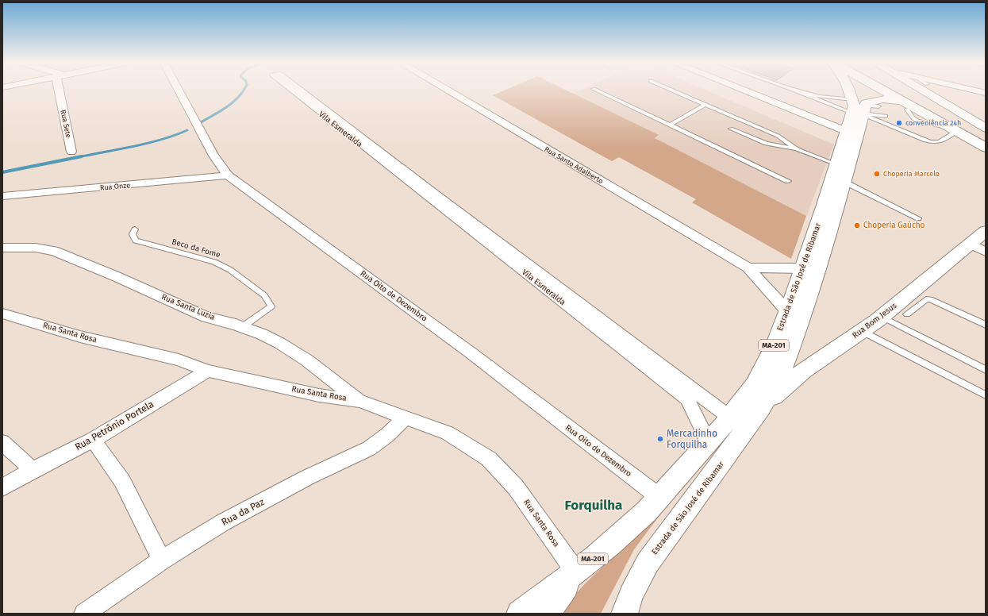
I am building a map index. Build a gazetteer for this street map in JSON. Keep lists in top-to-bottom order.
{
  "streets": {
    "main road": ["Estrada de São José de Ribamar", "Rua Bom Jesus", "MA-201"],
    "street": [
      "Rua Sete",
      "Vila Esmeralda",
      "Rua Santo Adalberto",
      "Rua Onze",
      "Rua Oito de Dezembro",
      "Rua Santa Luzia",
      "Rua Santa Rosa",
      "Rua Petrônio Portela",
      "Rua da Paz"
    ],
    "lane": ["Beco da Fome"]
  },
  "crossings": [
    ["Vila Esmeralda", "Estrada de São José de Ribamar"],
    ["Rua Santo Adalberto", "Estrada de São José de Ribamar"],
    ["Rua Onze", "Rua Oito de Dezembro"],
    ["Beco da Fome", "Rua Santa Luzia"],
    ["Estrada de São José de Ribamar", "Rua Oito de Dezembro"],
    ["Estrada de São José de Ribamar", "Rua Bom Jesus"],
    ["Estrada de São José de Ribamar", "Rua Santa Rosa"],
    ["Rua Santa Luzia", "Rua Santa Rosa"],
    ["Rua Santa Rosa", "Rua Petrônio Portela"],
    ["Rua Santa Rosa", "Rua da Paz"]
  ],
  "districts": ["Forquilha"],
  "places": [
    "conveniência 24h",
    "Choperia Marcelo",
    "Choperia Gaúcho",
    "Mercadinho Forquilha"
  ]
}
